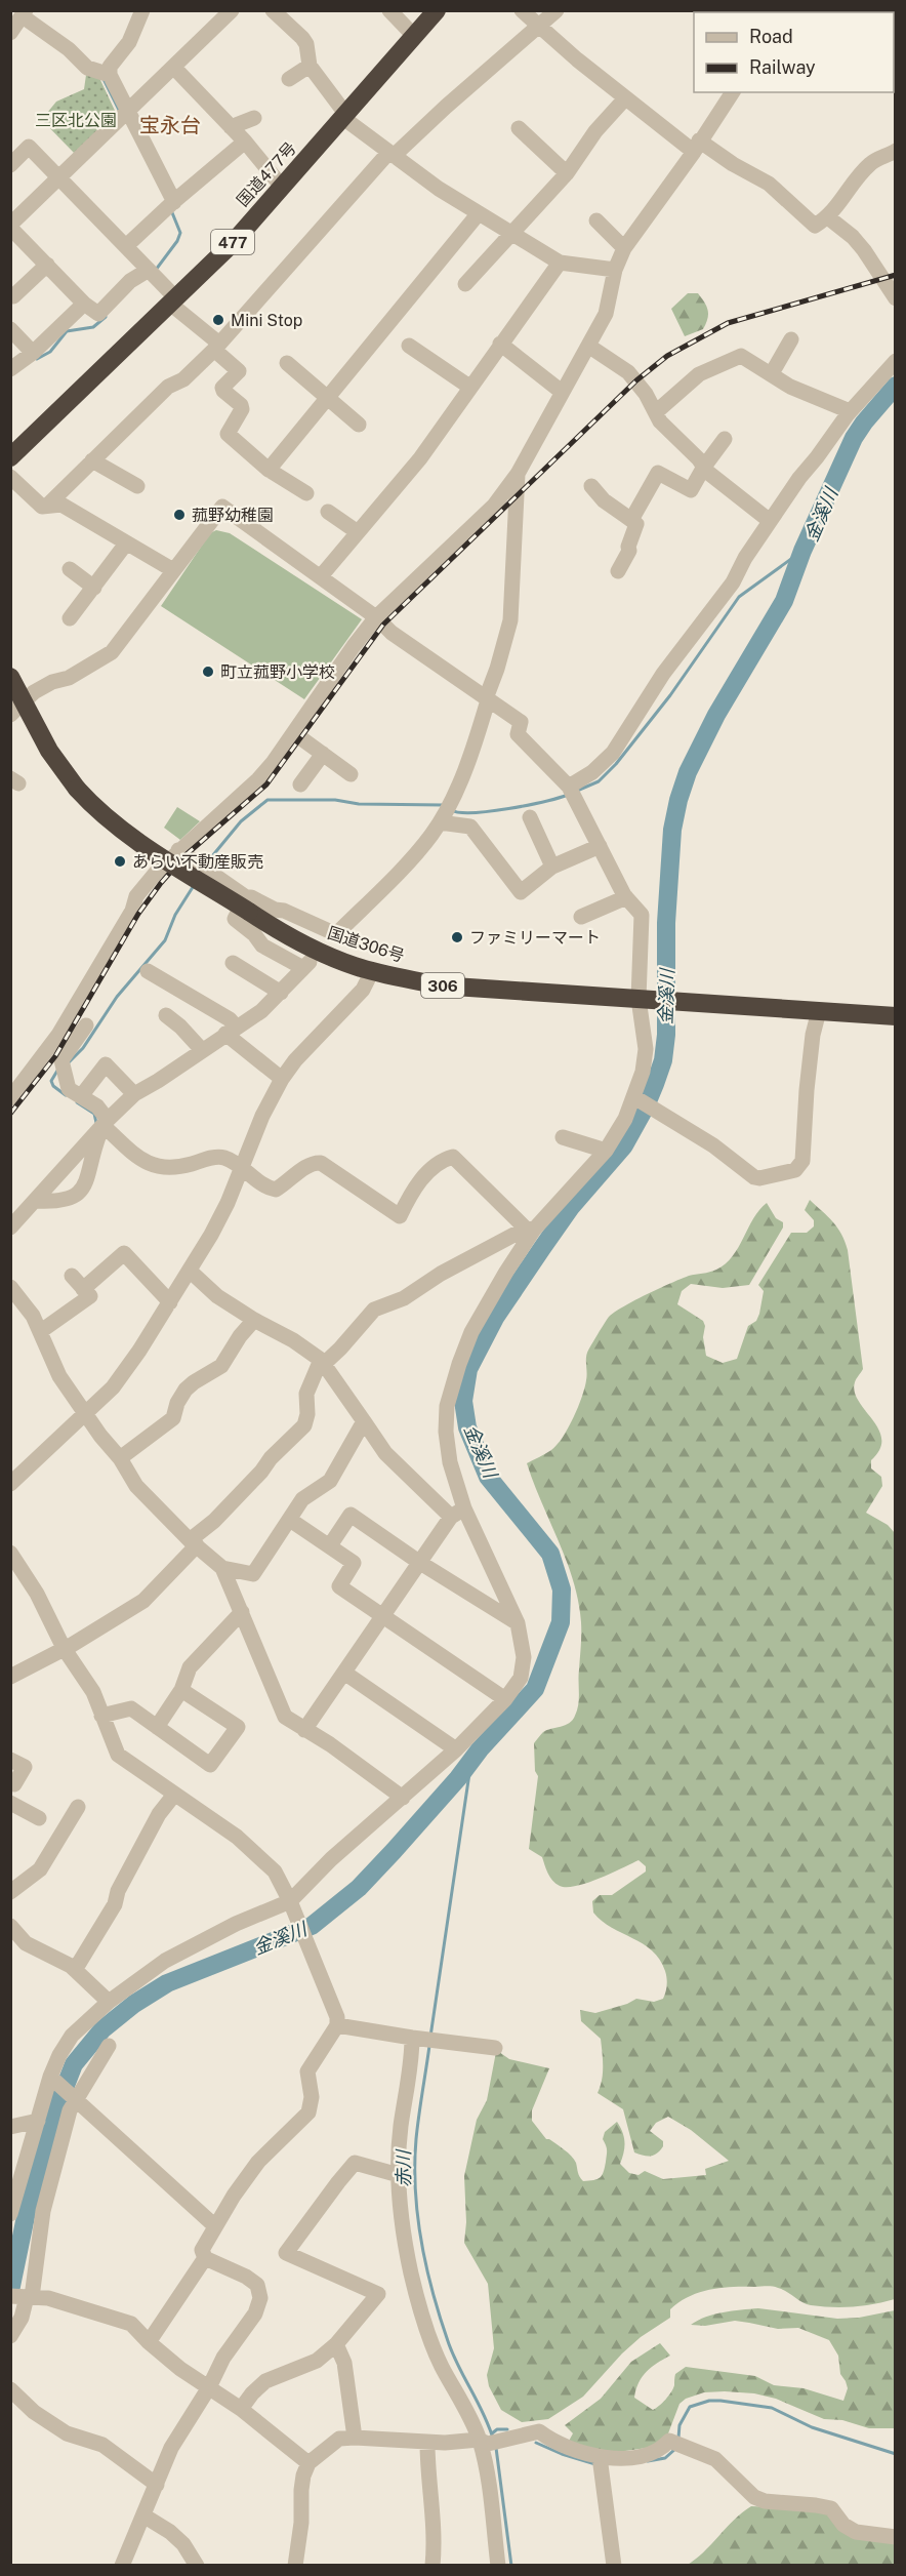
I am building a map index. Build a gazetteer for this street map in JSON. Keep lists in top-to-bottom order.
{
  "streets": {
    "highway": [
      "国道477号",
      "477",
      "国道306号",
      "306"
    ]
  },
  "districts": ["宝永台"],
  "water": ["金溪川", "赤川"],
  "parks": ["三区北公園"],
  "places": [
    "Mini Stop",
    "菰野幼稚園",
    "町立菰野小学校",
    "あらい不動産販売",
    "ファミリーマート"
  ],
  "legend": ["Road", "Railway"]
}
